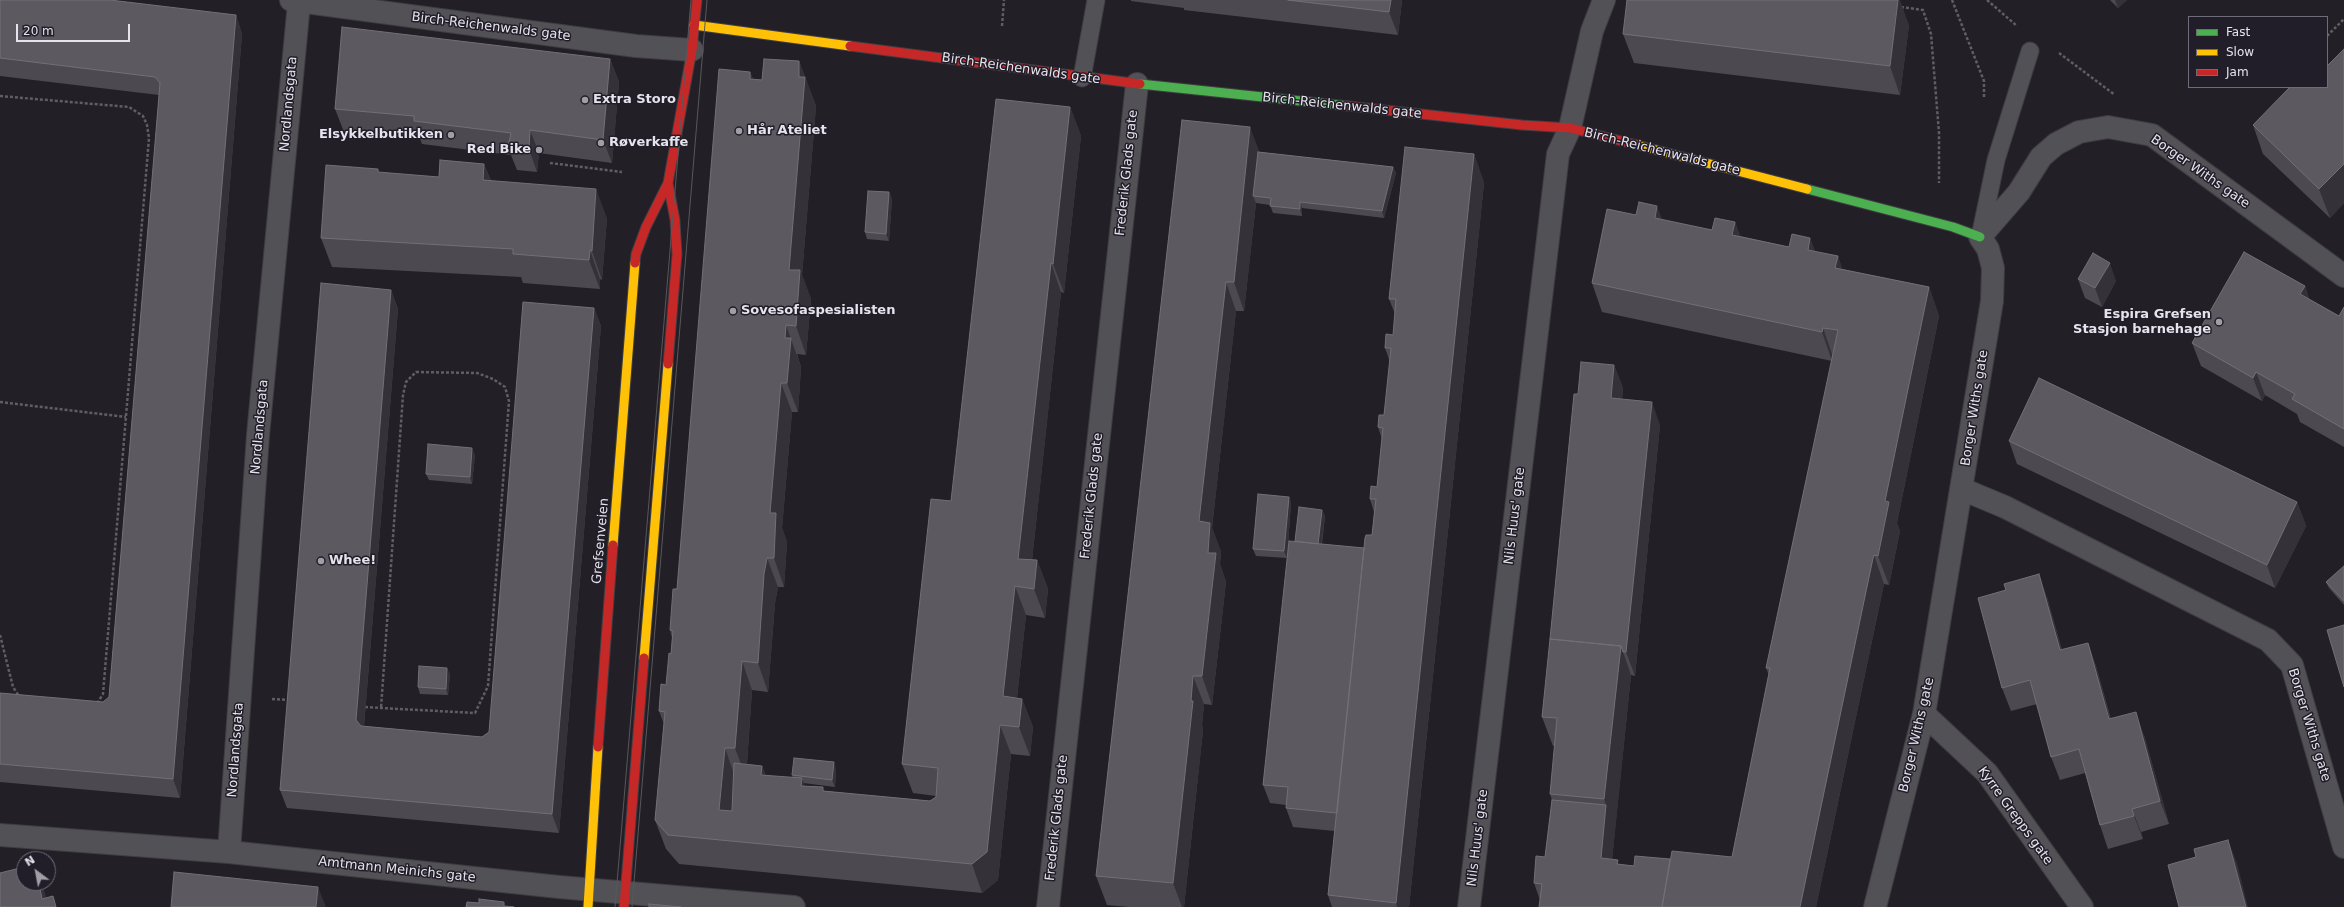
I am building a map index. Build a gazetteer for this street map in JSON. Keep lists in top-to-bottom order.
{
  "streets": {
    "main road": ["Birch-Reichenwalds gate", "Grefsenveien"],
    "street": [
      "Nordlandsgata",
      "Borger Withs gate",
      "Frederik Glads gate",
      "Nils Huus' gate",
      "Kyrre Grepps gate",
      "Amtmann Meinichs gate"
    ]
  },
  "crossings": [
    ["Birch-Reichenwalds gate", "Nordlandsgata"],
    ["Birch-Reichenwalds gate", "Borger Withs gate"],
    ["Birch-Reichenwalds gate", "Frederik Glads gate"],
    ["Birch-Reichenwalds gate", "Nils Huus' gate"],
    ["Birch-Reichenwalds gate", "Grefsenveien"],
    ["Nordlandsgata", "Amtmann Meinichs gate"],
    ["Borger Withs gate", "Kyrre Grepps gate"],
    ["Grefsenveien", "Amtmann Meinichs gate"]
  ],
  "places": [
    "Extra Storo",
    "Hår Ateliet",
    "Elsykkelbutikken",
    "Røverkaffe",
    "Red Bike",
    "Sovesofaspesialisten",
    "Espira Grefsen Stasjon barnehage",
    "Whee!"
  ],
  "legend": ["Fast", "Slow", "Jam"],
  "scale_bar": "20 m",
  "north": "top left"
}
